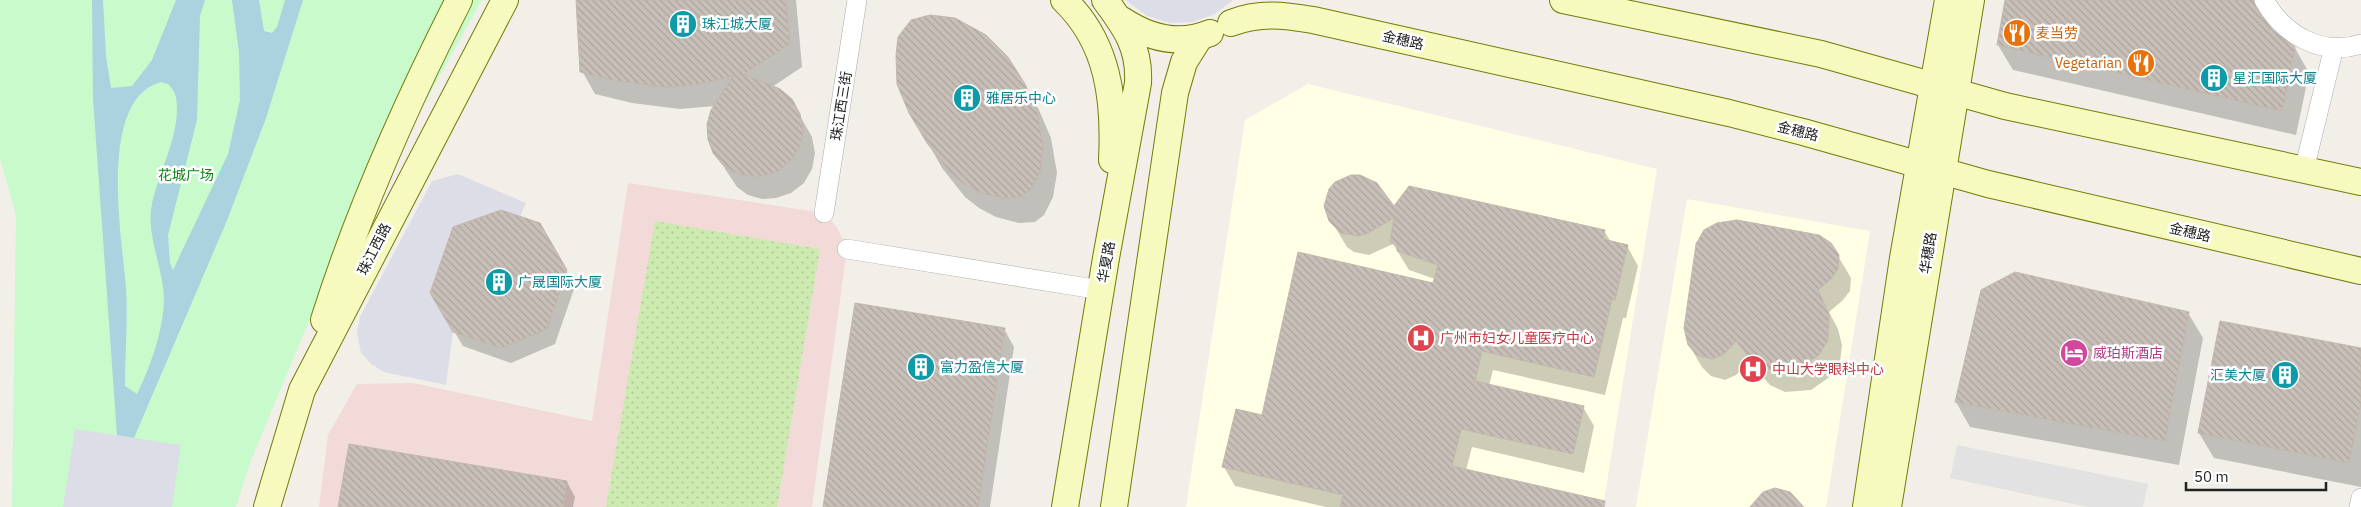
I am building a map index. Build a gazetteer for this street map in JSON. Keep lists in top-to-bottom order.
{
  "streets": {
    "main road": [
      "金穗路",
      "珠江西路",
      "华穗路",
      "华夏路"
    ],
    "street": ["珠江西三街"]
  },
  "crossings": [
    ["金穗路", "华穗路"],
    ["金穗路", "华夏路"]
  ],
  "parks": ["花城广场"],
  "places": {
    "building": [
      "珠江城大厦",
      "星汇国际大厦",
      "雅居乐中心",
      "广晟国际大厦",
      "富力盈信大厦",
      "汇美大厦"
    ],
    "restaurant": ["麦当劳", "Vegetarian"],
    "hospital": ["广州市妇女儿童医疗中心", "中山大学眼科中心"],
    "hotel": ["威珀斯酒店"]
  },
  "scale_bar": "50 m"
}
